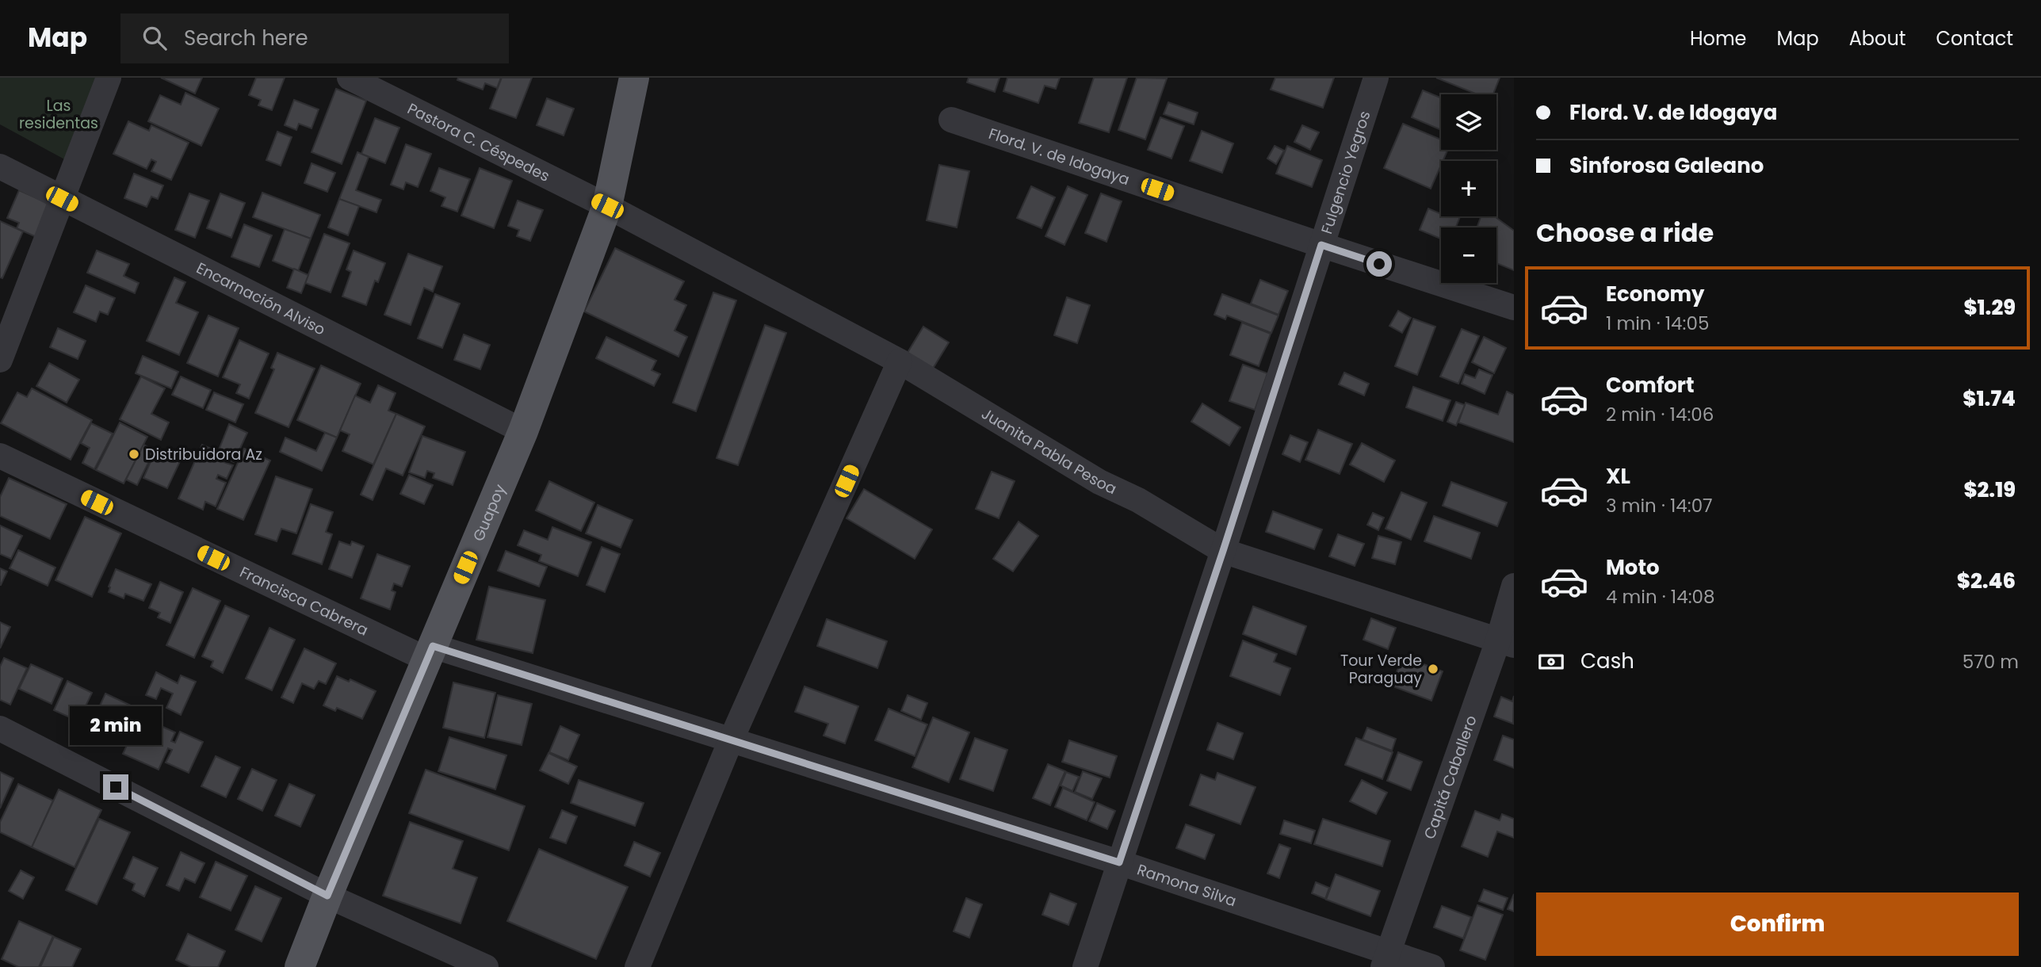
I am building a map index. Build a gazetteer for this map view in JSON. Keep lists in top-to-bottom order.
{
  "streets": {
    "main road": ["Guapoy"],
    "street": [
      "Pastora C. Céspedes",
      "Flord. V. de Idogaya",
      "Fulgencio Yegros",
      "Encarnación Alviso",
      "Juanita Pabla Pesoa",
      "Francisca Cabrera",
      "Capitá Caballero",
      "Ramona Silva"
    ]
  },
  "crossings": [
    ["Pastora C. Céspedes", "Juanita Pabla Pesoa"],
    ["Pastora C. Céspedes", "Guapoy"],
    ["Flord. V. de Idogaya", "Fulgencio Yegros"],
    ["Fulgencio Yegros", "Juanita Pabla Pesoa"],
    ["Fulgencio Yegros", "Ramona Silva"],
    ["Encarnación Alviso", "Guapoy"],
    ["Juanita Pabla Pesoa", "Guapoy"],
    ["Juanita Pabla Pesoa", "Capitá Caballero"],
    ["Guapoy", "Francisca Cabrera"],
    ["Guapoy", "Ramona Silva"],
    ["Francisca Cabrera", "Ramona Silva"],
    ["Capitá Caballero", "Ramona Silva"]
  ],
  "parks": ["Las residentas"],
  "places": ["Distribuidora Az", "Tour Verde Paraguay"],
  "page": {
    "header": "Map",
    "search": "Search here",
    "nav": [
      "Home",
      "Map",
      "About",
      "Contact"
    ],
    "banner": ["Flord. V. de Idogaya", "Sinforosa Galeano"],
    "map_buttons": ["+", "−"],
    "heading": "Choose a ride",
    "list": [
      {
        "name": "Economy",
        "note": "1 min · 14:05",
        "value": "$1.29"
      },
      {
        "name": "Comfort",
        "note": "2 min · 14:06",
        "value": "$1.74"
      },
      {
        "name": "XL",
        "note": "3 min · 14:07",
        "value": "$2.19"
      },
      {
        "name": "Moto",
        "note": "4 min · 14:08",
        "value": "$2.46"
      }
    ],
    "pay": ["Cash", "570 m"],
    "bubble": "2 min",
    "buttons": "Confirm"
  }
}
